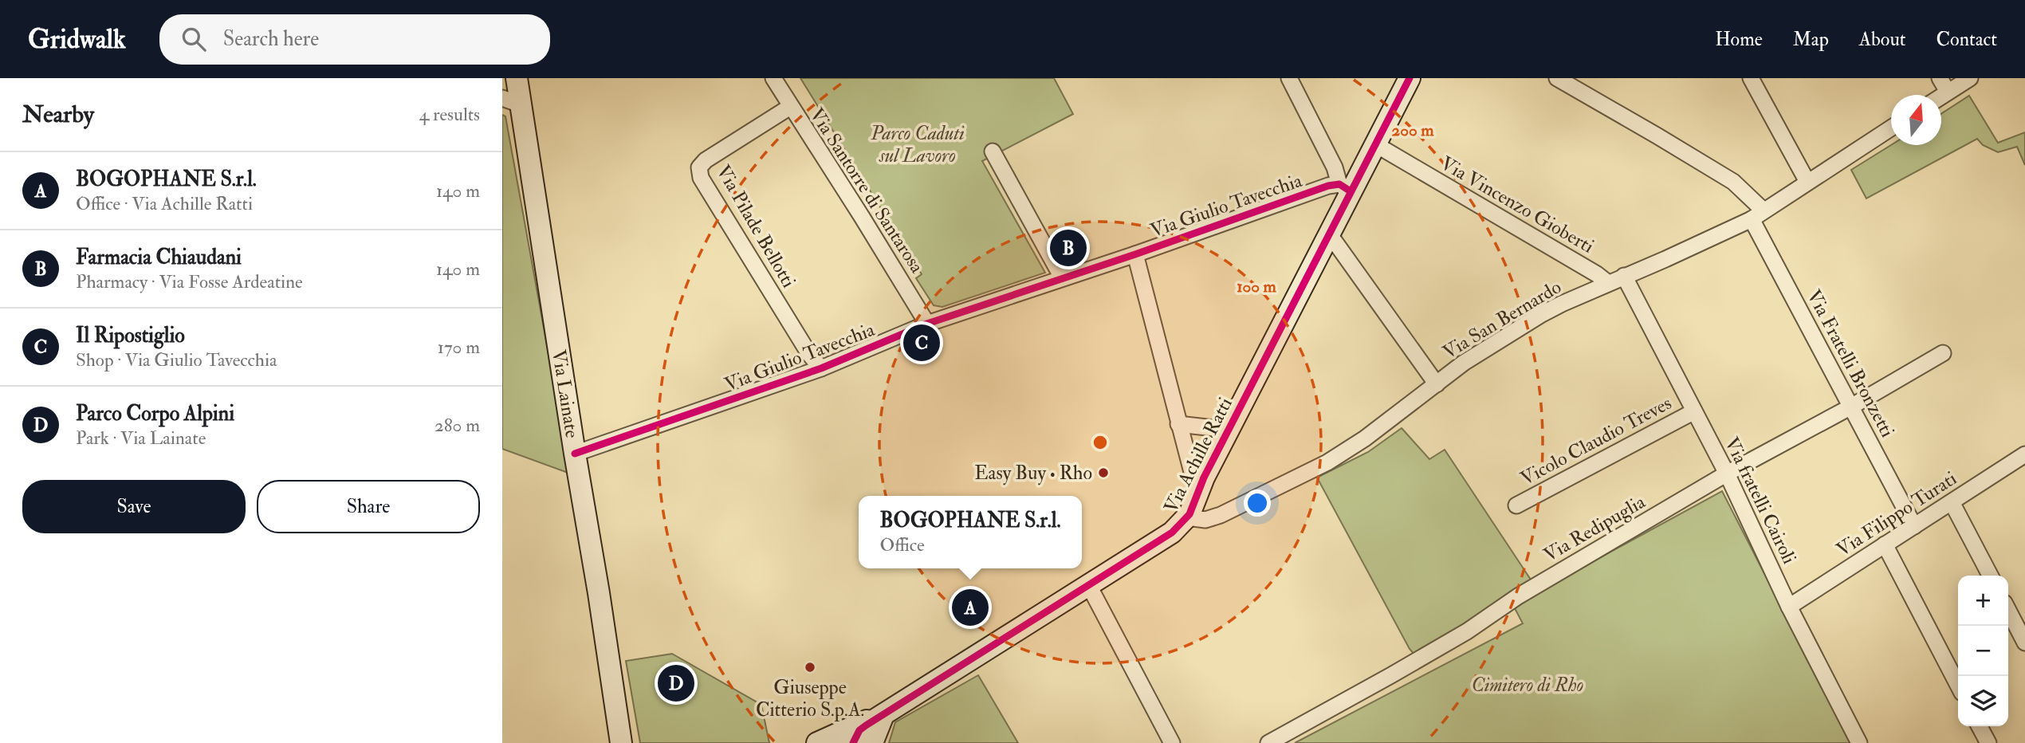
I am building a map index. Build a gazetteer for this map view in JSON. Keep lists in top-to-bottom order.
{
  "streets": {
    "street": [
      "Via Santorre di Santarosa",
      "Via Vincenzo Gioberti",
      "Via Giulio Tavecchia",
      "Via Pilade Bellotti",
      "Via San Bernardo",
      "Via Fratelli Bronzetti",
      "Via Lainate",
      "Vicolo Claudio Treves",
      "Via Achille Ratti",
      "Via fratelli Cairoli",
      "Via Filippo Turati",
      "Via Redipuglia"
    ]
  },
  "crossings": [
    ["Via Santorre di Santarosa", "Via Giulio Tavecchia"],
    ["Via Santorre di Santarosa", "Via Pilade Bellotti"],
    ["Via Vincenzo Gioberti", "Via San Bernardo"],
    ["Via Vincenzo Gioberti", "Via Achille Ratti"],
    ["Via Giulio Tavecchia", "Via Pilade Bellotti"],
    ["Via Giulio Tavecchia", "Via Lainate"],
    ["Via Giulio Tavecchia", "Via Achille Ratti"],
    ["Via San Bernardo", "Via Fratelli Bronzetti"],
    ["Via San Bernardo", "Via Achille Ratti"],
    ["Via San Bernardo", "Via fratelli Cairoli"],
    ["Via Fratelli Bronzetti", "Via Filippo Turati"],
    ["Via Fratelli Bronzetti", "Via Redipuglia"],
    ["Vicolo Claudio Treves", "Via fratelli Cairoli"],
    ["Via fratelli Cairoli", "Via Filippo Turati"],
    ["Via fratelli Cairoli", "Via Redipuglia"]
  ],
  "parks": ["Parco Caduti sul Lavoro", "Cimitero di Rho"],
  "places": ["Easy Buy • Rho", "Giuseppe Citterio S.p.A."],
  "north": "top",
  "page": {
    "header": "Gridwalk",
    "search": "Search here",
    "nav": [
      "Home",
      "Map",
      "About",
      "Contact"
    ],
    "heading": ["Nearby", "4 results"],
    "list": [
      {
        "mark": "A",
        "name": "BOGOPHANE S.r.l.",
        "note": "Office · Via Achille Ratti",
        "value": "140 m"
      },
      {
        "mark": "B",
        "name": "Farmacia Chiaudani",
        "note": "Pharmacy · Via Fosse Ardeatine",
        "value": "140 m"
      },
      {
        "mark": "C",
        "name": "Il Ripostiglio",
        "note": "Shop · Via Giulio Tavecchia",
        "value": "170 m"
      },
      {
        "mark": "D",
        "name": "Parco Corpo Alpini",
        "note": "Park · Via Lainate",
        "value": "280 m"
      }
    ],
    "pins": [
      "B",
      "C",
      "A",
      "D"
    ],
    "buttons": ["Save", "Share"],
    "popup": ["BOGOPHANE S.r.l.", "Office"],
    "map_buttons": ["+", "−"]
  },
  "rings": ["200 m", "100 m"]
}
